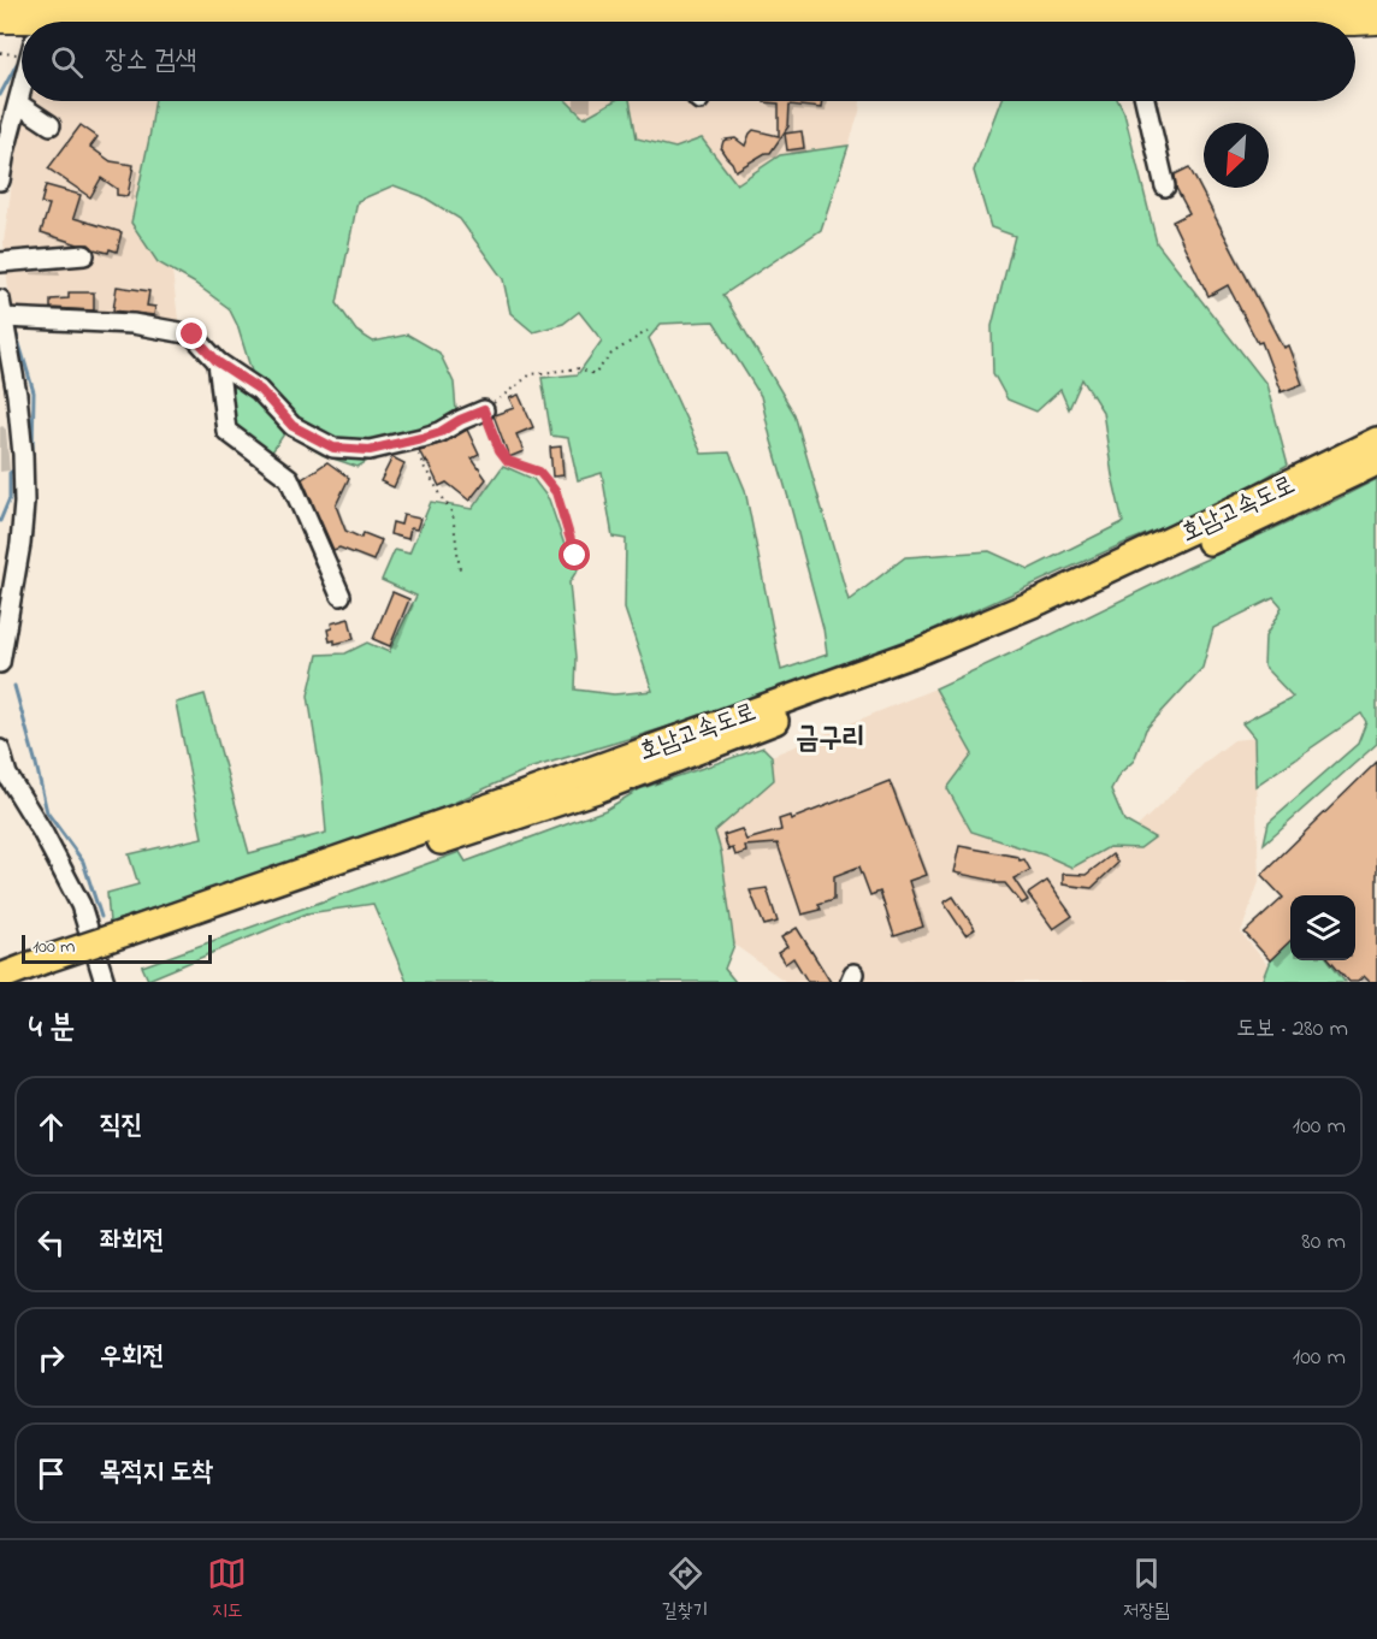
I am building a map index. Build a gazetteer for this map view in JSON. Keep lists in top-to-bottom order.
{
  "streets": {
    "highway": ["호남고속도로"]
  },
  "districts": ["금구리"],
  "scale_bar": "100 m",
  "north": "bottom left",
  "page": {
    "search": "장소 검색",
    "scale": "100 m",
    "heading": ["4 분", "도보 · 280 m"],
    "list": [
      ["직진", "100 m"],
      ["좌회전", "80 m"],
      ["우회전", "100 m"],
      "목적지 도착"
    ],
    "nav": ["지도", "길찾기", "저장됨"]
  }
}
